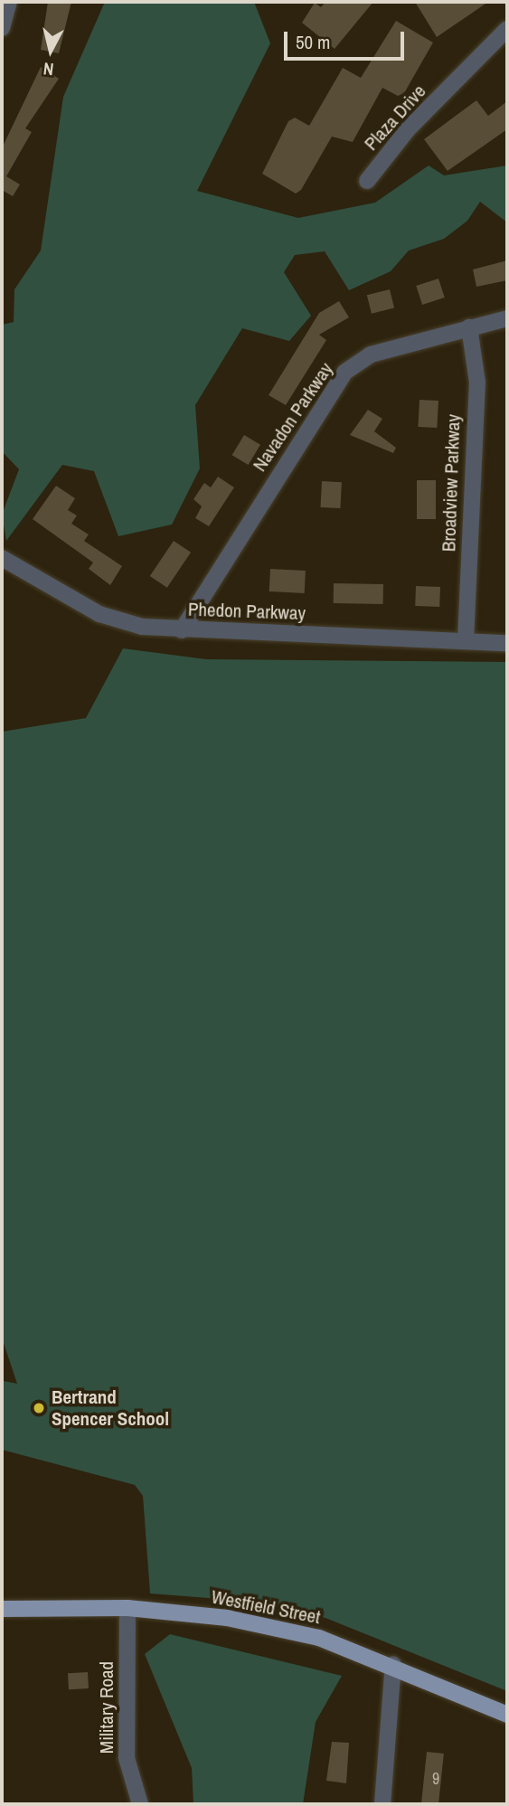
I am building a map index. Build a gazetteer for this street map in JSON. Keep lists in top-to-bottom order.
{
  "streets": {
    "main road": ["Westfield Street"],
    "street": [
      "Plaza Drive",
      "Navadon Parkway",
      "Broadview Parkway",
      "Phedon Parkway",
      "Military Road"
    ]
  },
  "crossings": [
    ["Navadon Parkway", "Broadview Parkway"],
    ["Navadon Parkway", "Phedon Parkway"],
    ["Broadview Parkway", "Phedon Parkway"],
    ["Westfield Street", "Military Road"]
  ],
  "places": ["Bertrand Spencer School"],
  "house_numbers": ["9"],
  "scale_bar": "50 m",
  "north": "bottom"
}
